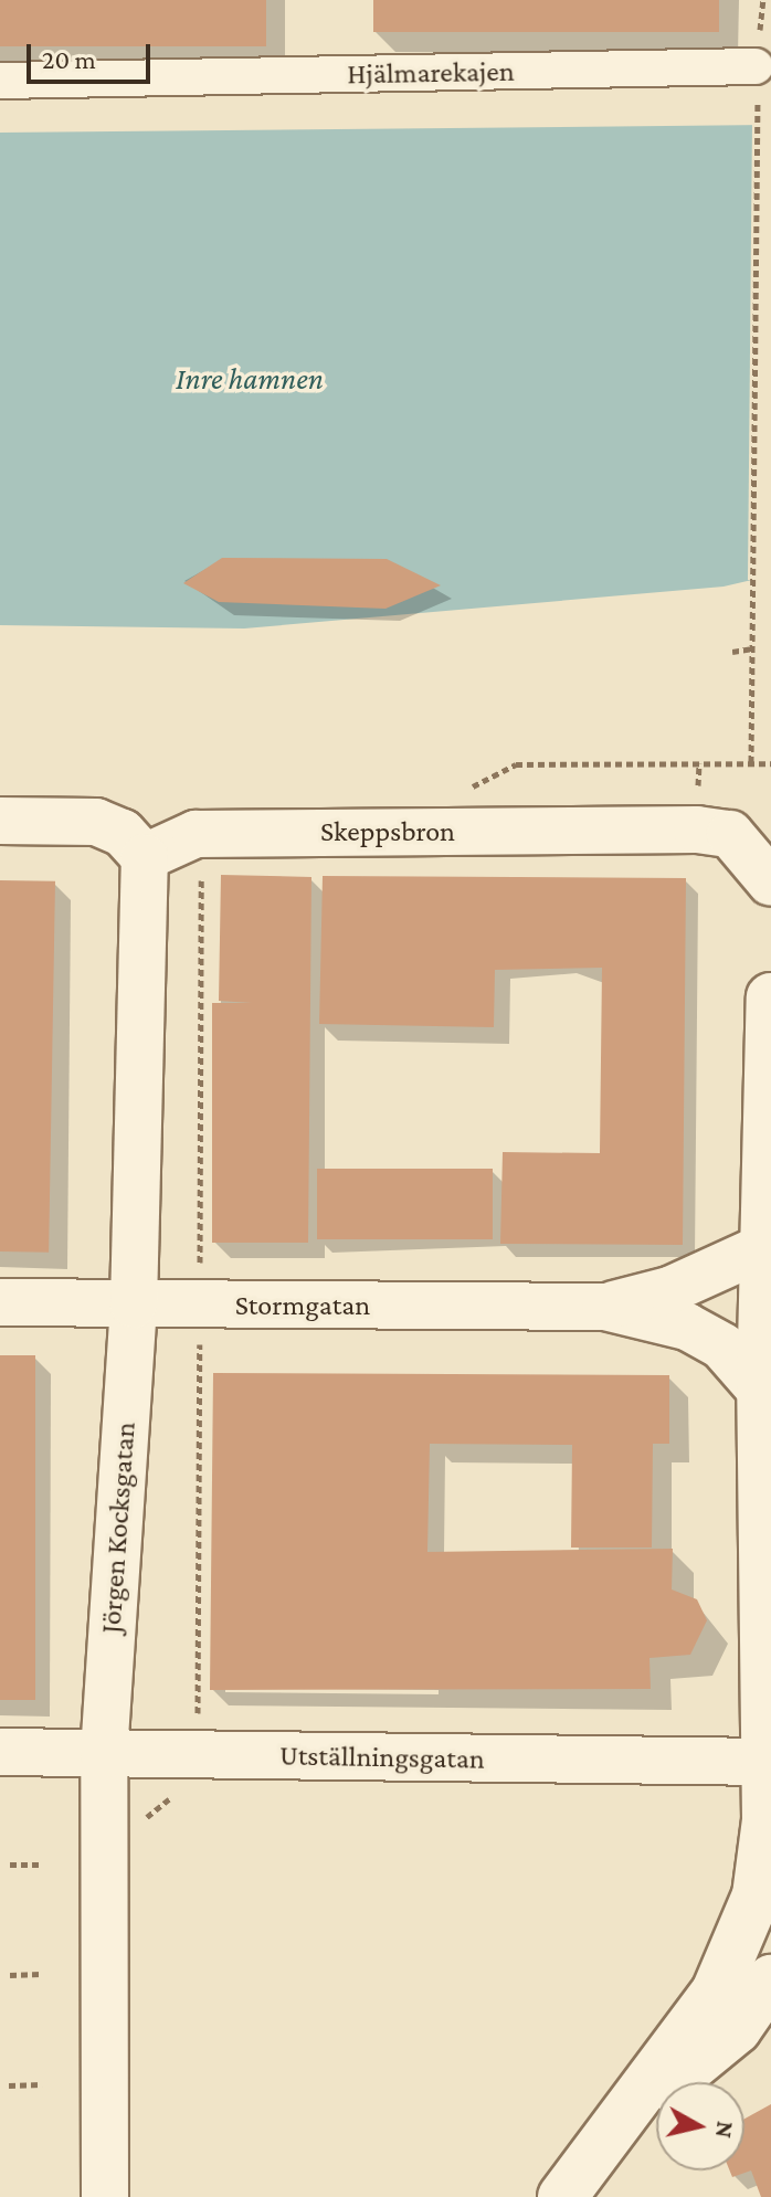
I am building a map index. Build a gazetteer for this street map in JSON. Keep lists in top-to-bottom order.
{
  "streets": {
    "street": [
      "Hjälmarekajen",
      "Skeppsbron",
      "Stormgatan",
      "Jörgen Kocksgatan",
      "Utställningsgatan"
    ]
  },
  "crossings": [
    ["Skeppsbron", "Jörgen Kocksgatan"],
    ["Stormgatan", "Jörgen Kocksgatan"],
    ["Jörgen Kocksgatan", "Utställningsgatan"]
  ],
  "water": ["Inre hamnen"],
  "scale_bar": "20 m",
  "north": "right"
}
